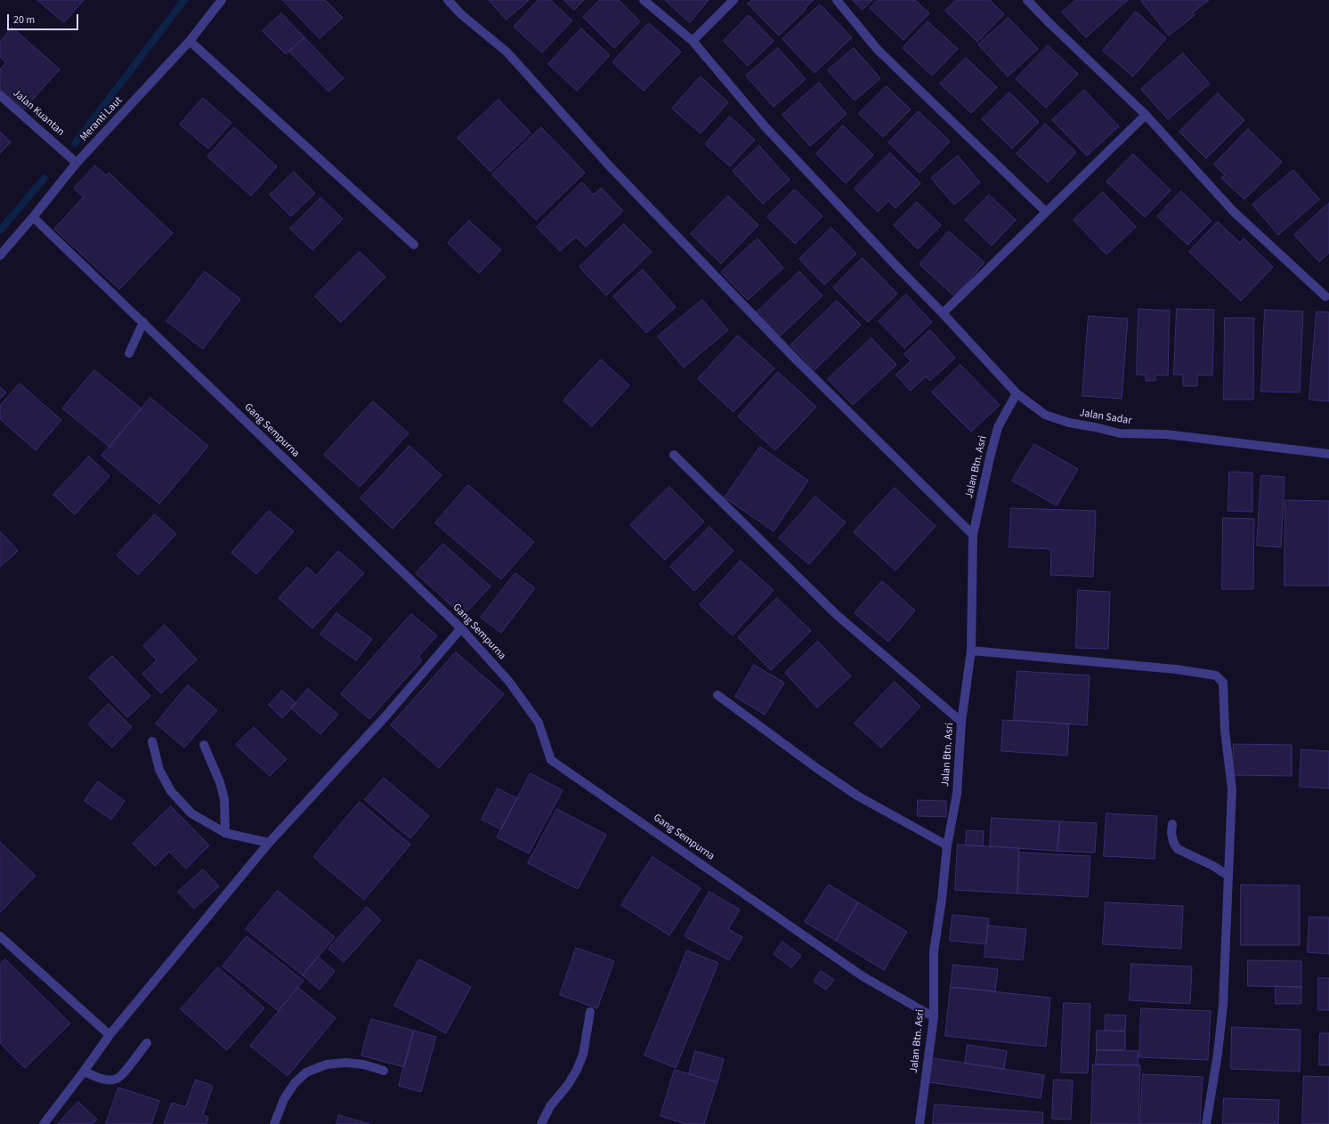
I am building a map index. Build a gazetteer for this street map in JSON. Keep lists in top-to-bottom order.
{
  "streets": {
    "street": [
      "Jalan Kuantan",
      "Meranti Laut",
      "Jalan Sadar",
      "Gang Sempurna",
      "Jalan Btn. Asri"
    ]
  },
  "crossings": [
    ["Jalan Kuantan", "Meranti Laut"],
    ["Meranti Laut", "Gang Sempurna"],
    ["Jalan Sadar", "Jalan Btn. Asri"],
    ["Gang Sempurna", "Jalan Btn. Asri"]
  ],
  "scale_bar": "20 m"
}
